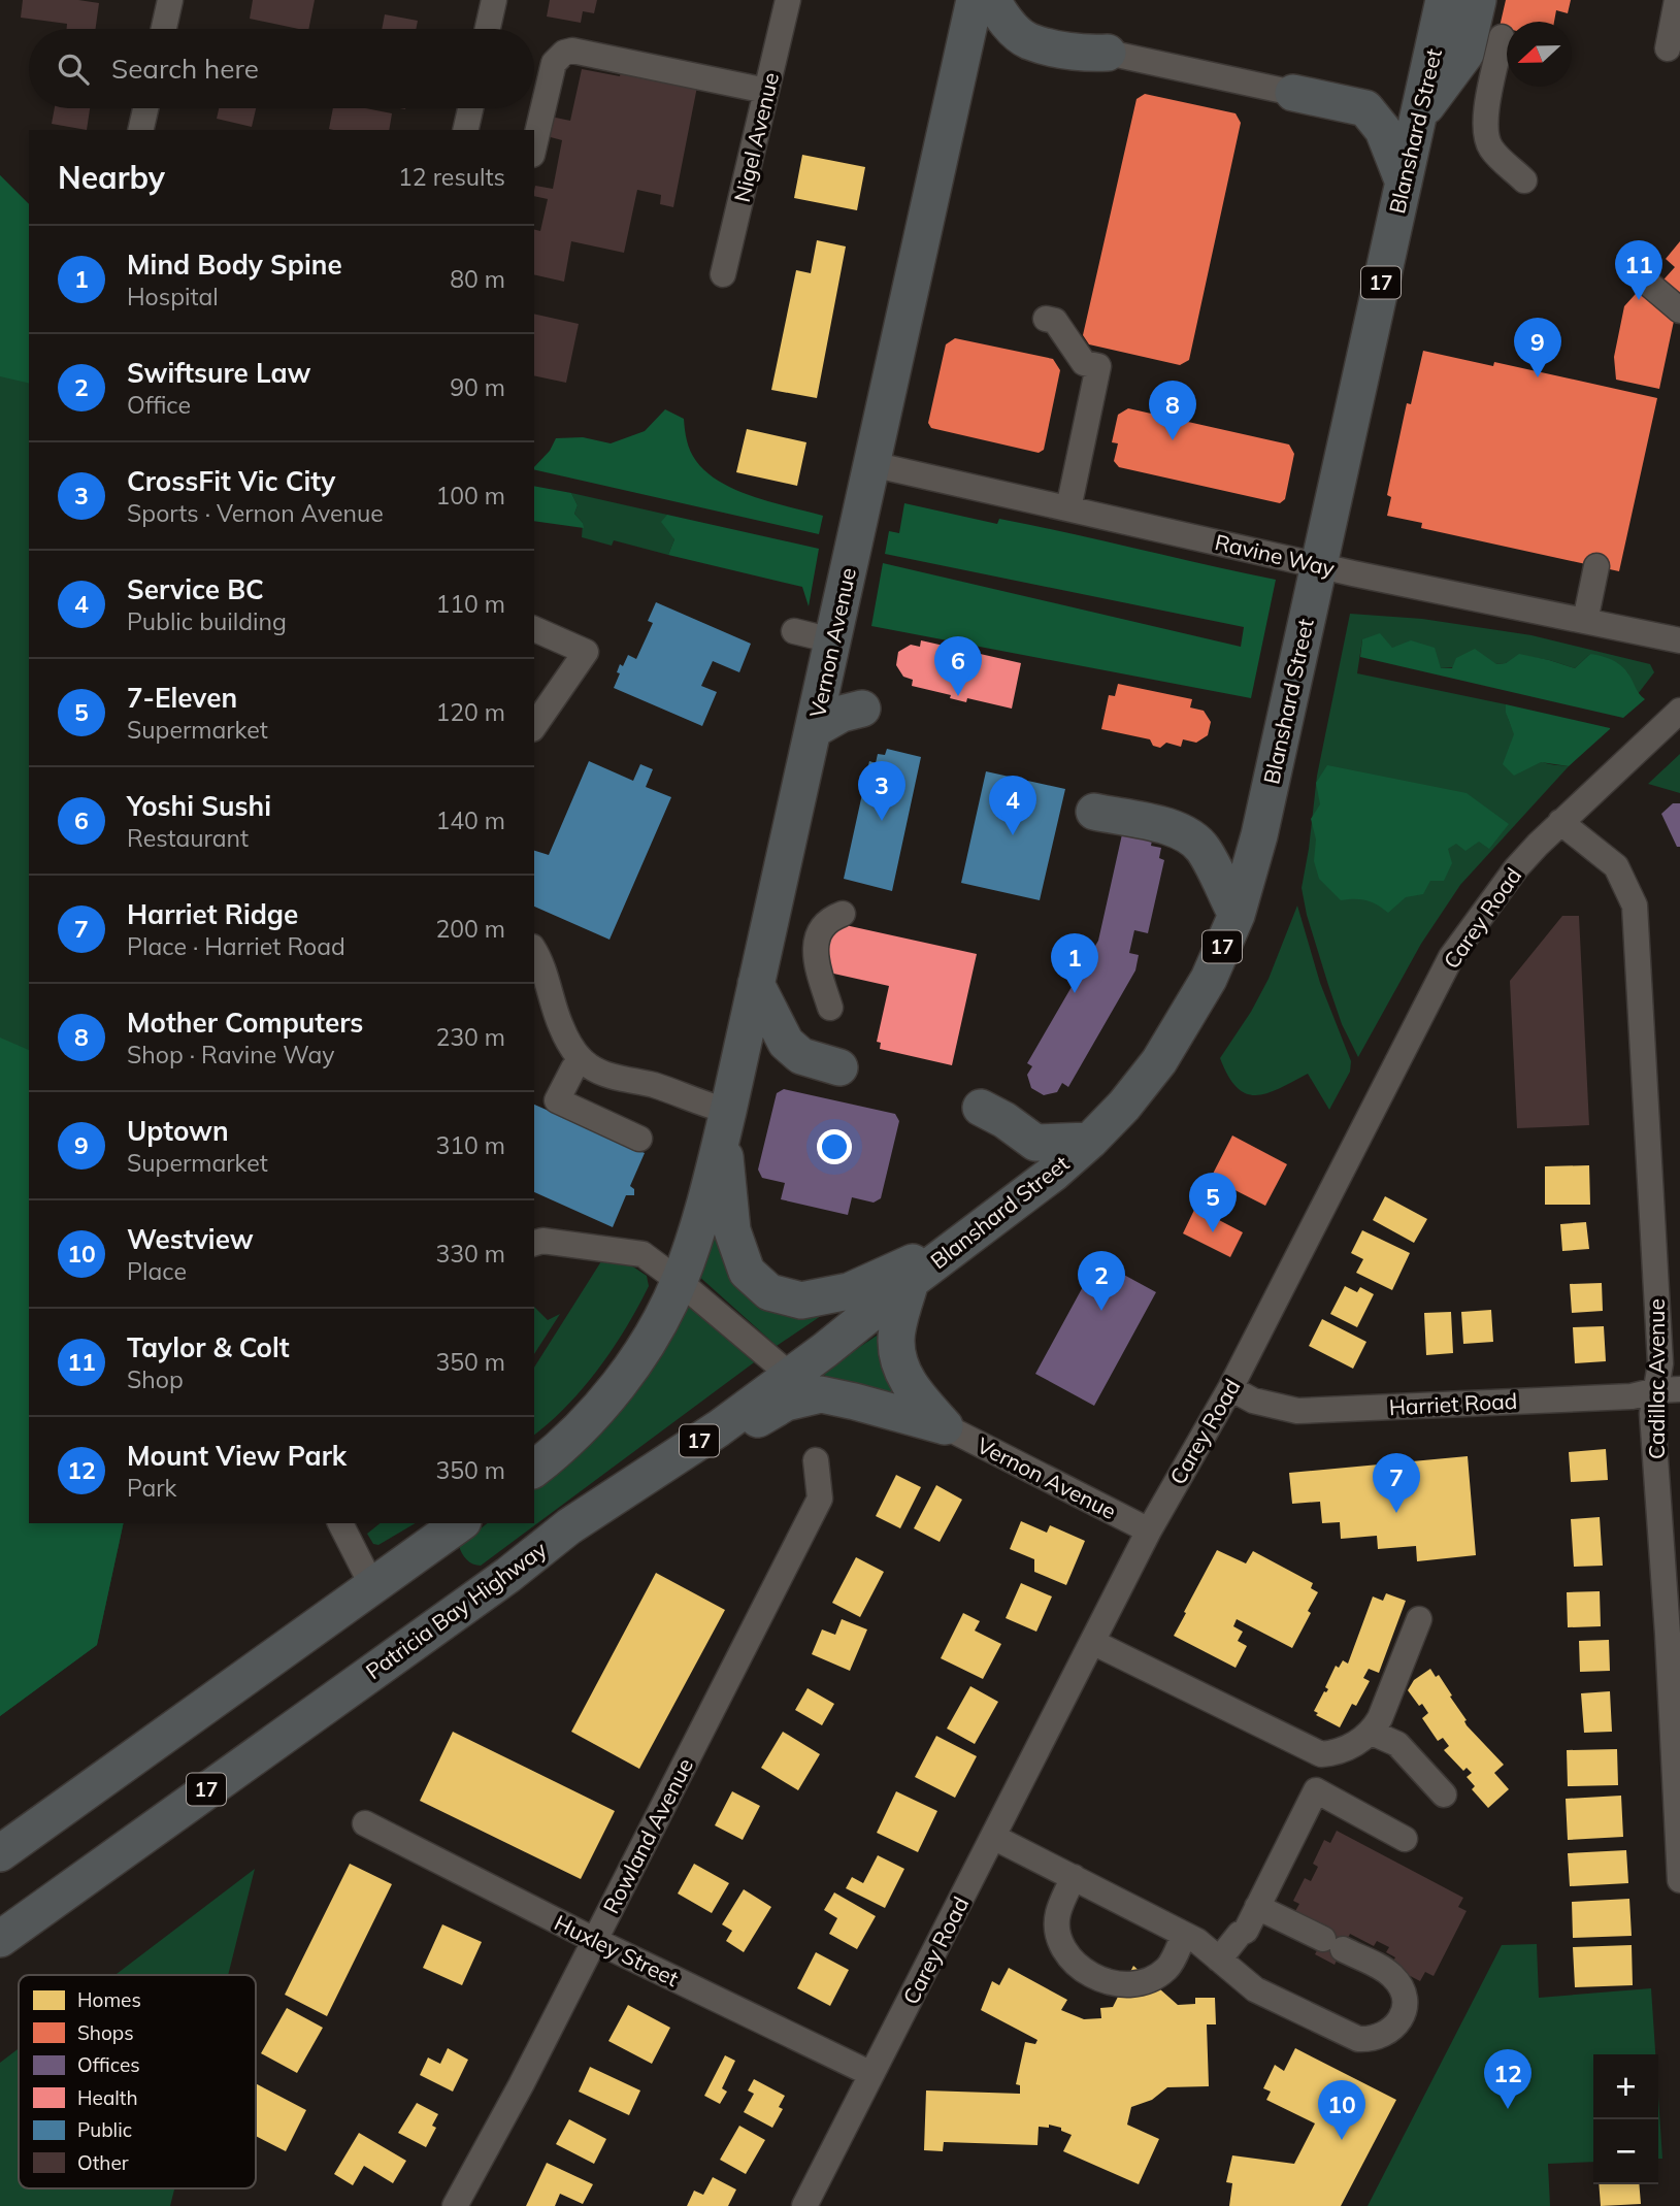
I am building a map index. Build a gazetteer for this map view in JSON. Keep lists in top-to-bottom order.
{
  "streets": {
    "highway": [
      "Blanshard Street",
      "17",
      "Vernon Avenue",
      "Patricia Bay Highway"
    ],
    "street": [
      "Nigel Avenue",
      "Ravine Way",
      "Carey Road",
      "Cadillac Avenue",
      "Harriet Road",
      "Rowland Avenue",
      "Huxley Street"
    ]
  },
  "crossings": [
    ["Blanshard Street", "Ravine Way"],
    ["Blanshard Street", "Patricia Bay Highway"],
    ["Ravine Way", "Vernon Avenue"],
    ["Vernon Avenue", "Carey Road"],
    ["Carey Road", "Cadillac Avenue"],
    ["Carey Road", "Harriet Road"],
    ["Carey Road", "Huxley Street"],
    ["Cadillac Avenue", "Harriet Road"],
    ["Rowland Avenue", "Huxley Street"]
  ],
  "legend": [
    "Homes",
    "Shops",
    "Offices",
    "Health",
    "Public",
    "Other"
  ],
  "north": "left",
  "page": {
    "search": "Search here",
    "heading": ["Nearby", "12 results"],
    "list": [
      {
        "mark": "1",
        "name": "Mind Body Spine",
        "note": "Hospital",
        "value": "80 m"
      },
      {
        "mark": "2",
        "name": "Swiftsure Law",
        "note": "Office",
        "value": "90 m"
      },
      {
        "mark": "3",
        "name": "CrossFit Vic City",
        "note": "Sports · Vernon Avenue",
        "value": "100 m"
      },
      {
        "mark": "4",
        "name": "Service BC",
        "note": "Public building",
        "value": "110 m"
      },
      {
        "mark": "5",
        "name": "7-Eleven",
        "note": "Supermarket",
        "value": "120 m"
      },
      {
        "mark": "6",
        "name": "Yoshi Sushi",
        "note": "Restaurant",
        "value": "140 m"
      },
      {
        "mark": "7",
        "name": "Harriet Ridge",
        "note": "Place · Harriet Road",
        "value": "200 m"
      },
      {
        "mark": "8",
        "name": "Mother Computers",
        "note": "Shop · Ravine Way",
        "value": "230 m"
      },
      {
        "mark": "9",
        "name": "Uptown",
        "note": "Supermarket",
        "value": "310 m"
      },
      {
        "mark": "10",
        "name": "Westview",
        "note": "Place",
        "value": "330 m"
      },
      {
        "mark": "11",
        "name": "Taylor & Colt",
        "note": "Shop",
        "value": "350 m"
      },
      {
        "mark": "12",
        "name": "Mount View Park",
        "note": "Park",
        "value": "350 m"
      }
    ],
    "pins": [
      "11",
      "9",
      "8",
      "6",
      "3",
      "4",
      "1",
      "5",
      "2",
      "7",
      "12",
      "10"
    ],
    "map_buttons": ["+", "−"]
  }
}
